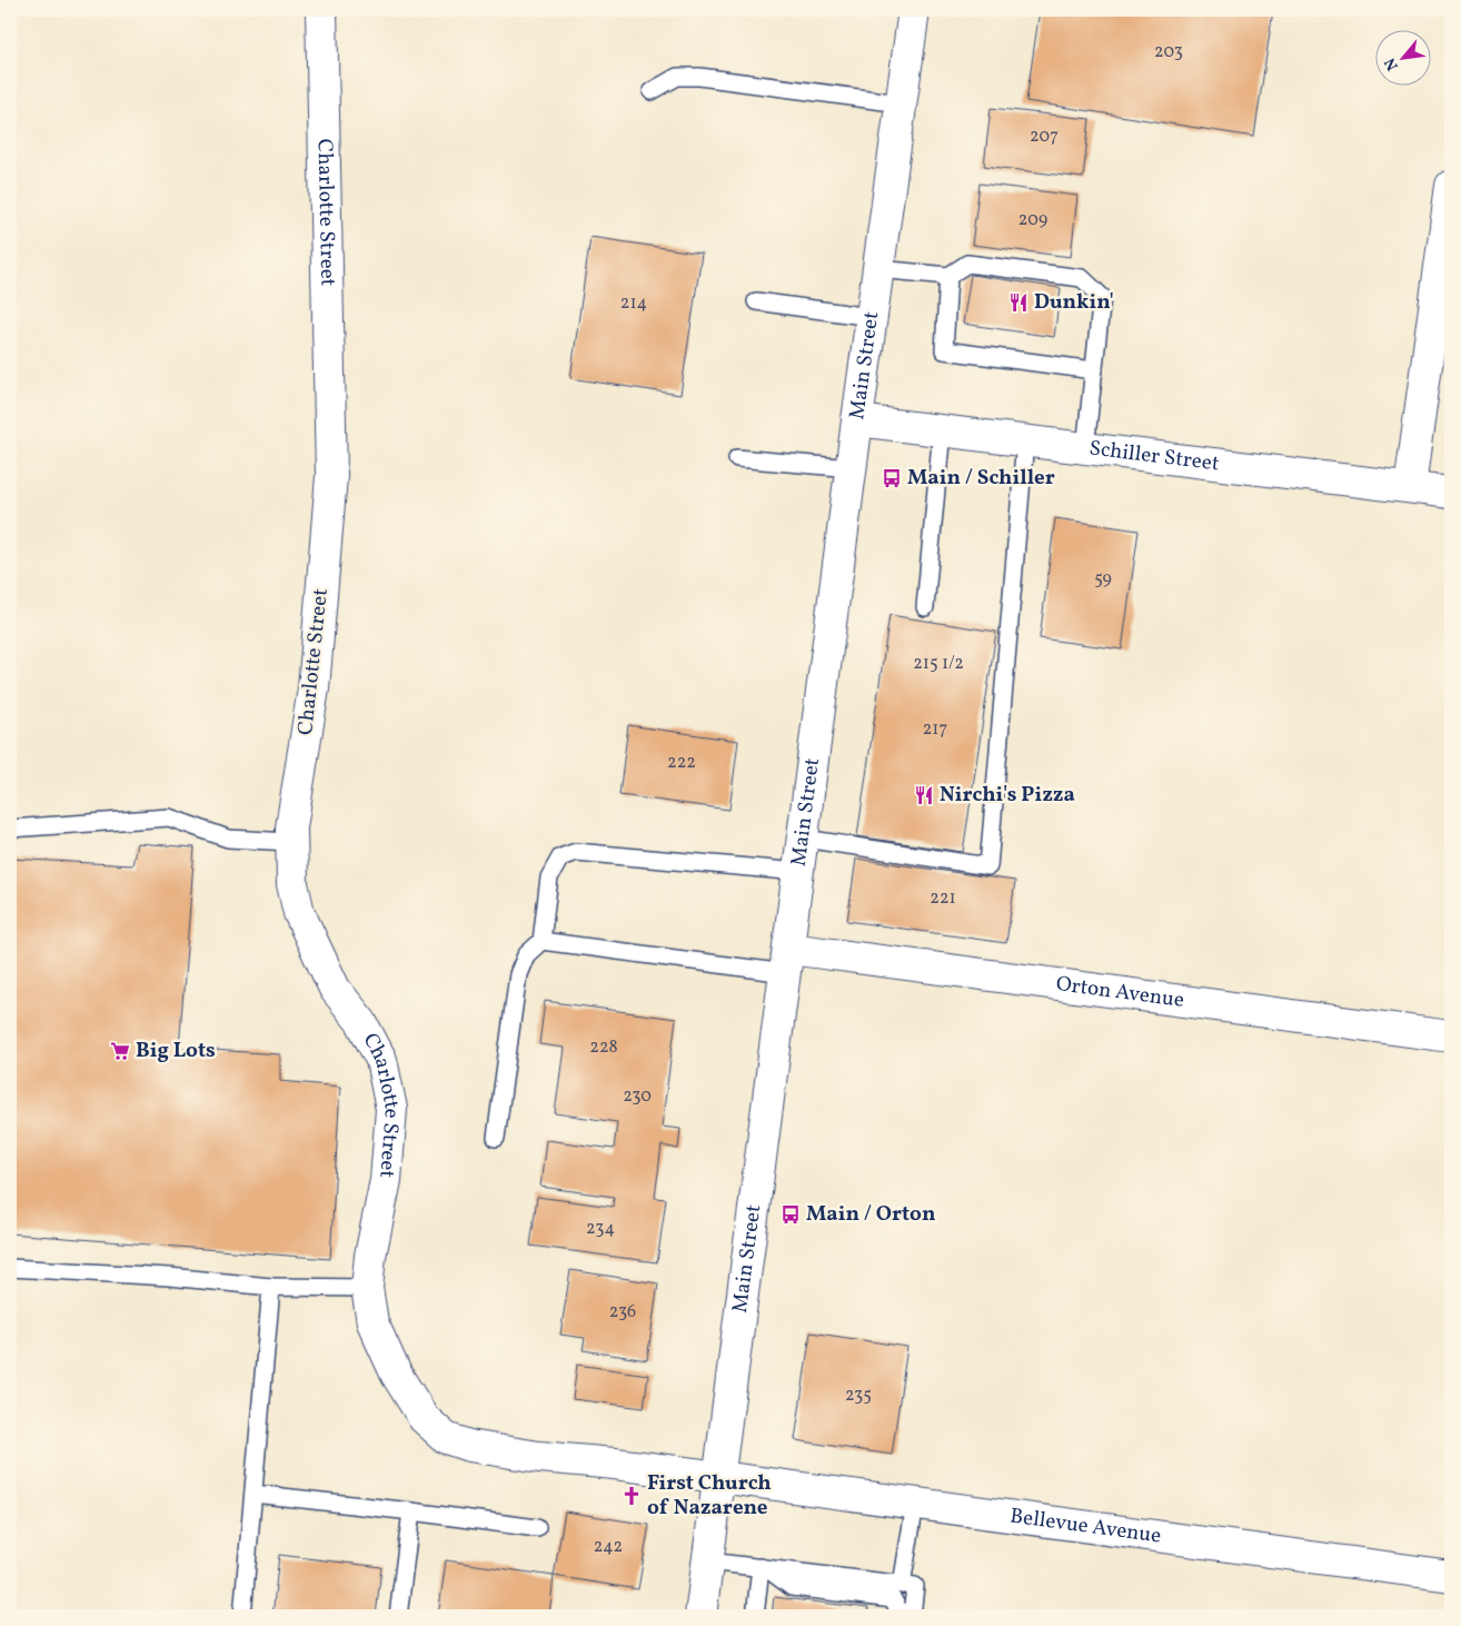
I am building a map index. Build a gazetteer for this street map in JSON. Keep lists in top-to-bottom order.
{
  "streets": {
    "street": [
      "Charlotte Street",
      "Main Street",
      "Schiller Street",
      "Orton Avenue",
      "Bellevue Avenue"
    ]
  },
  "crossings": [
    ["Charlotte Street", "Main Street"],
    ["Charlotte Street", "Bellevue Avenue"],
    ["Main Street", "Schiller Street"],
    ["Main Street", "Orton Avenue"],
    ["Main Street", "Bellevue Avenue"]
  ],
  "places": {
    "restaurant": ["Dunkin'", "Nirchi's Pizza"],
    "bus stop": ["Main / Schiller", "Main / Orton"],
    "supermarket": ["Big Lots"],
    "church": ["First Church of Nazarene"]
  },
  "house_numbers": [
    "203",
    "207",
    "209",
    "214",
    "59",
    "215 1/2",
    "217",
    "222",
    "221",
    "228",
    "230",
    "234",
    "236",
    "235",
    "242"
  ],
  "north": "bottom left"
}
